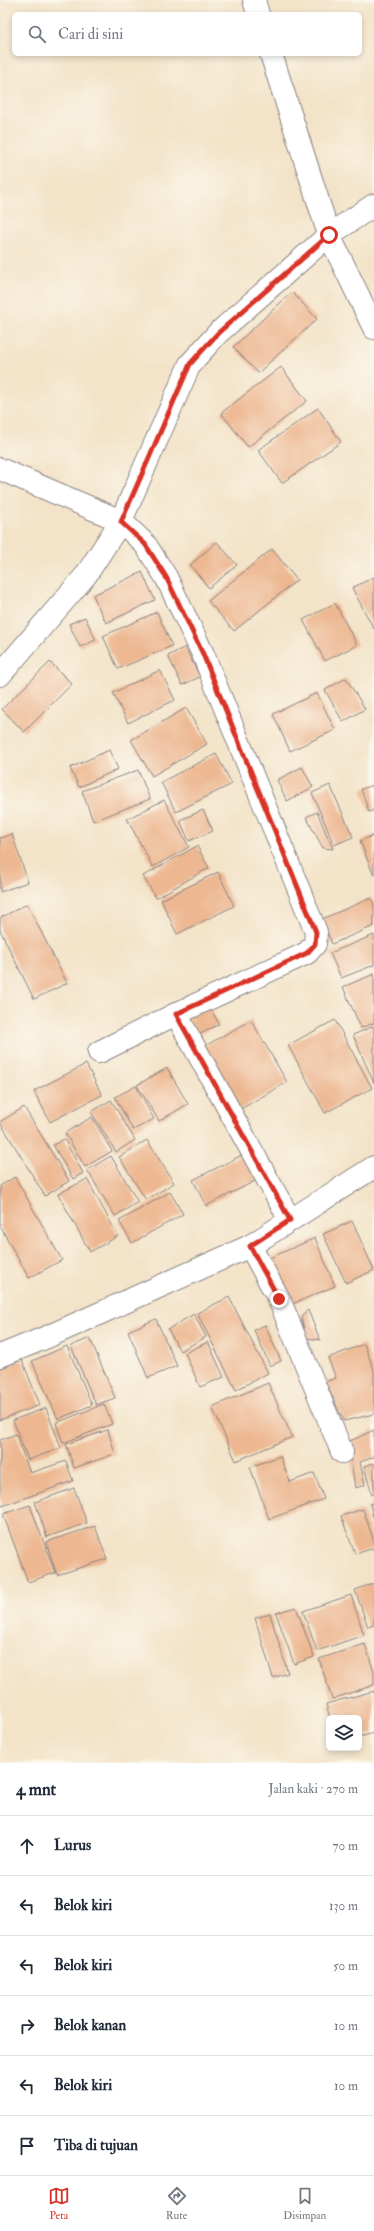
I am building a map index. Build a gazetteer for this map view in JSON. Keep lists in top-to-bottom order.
{
  "page": {
    "search": "Cari di sini",
    "heading": ["4 mnt", "Jalan kaki · 270 m"],
    "list": [
      ["Lurus", "70 m"],
      ["Belok kiri", "130 m"],
      ["Belok kiri", "50 m"],
      ["Belok kanan", "10 m"],
      ["Belok kiri", "10 m"],
      "Tiba di tujuan"
    ],
    "nav": ["Peta", "Rute", "Disimpan"]
  }
}
